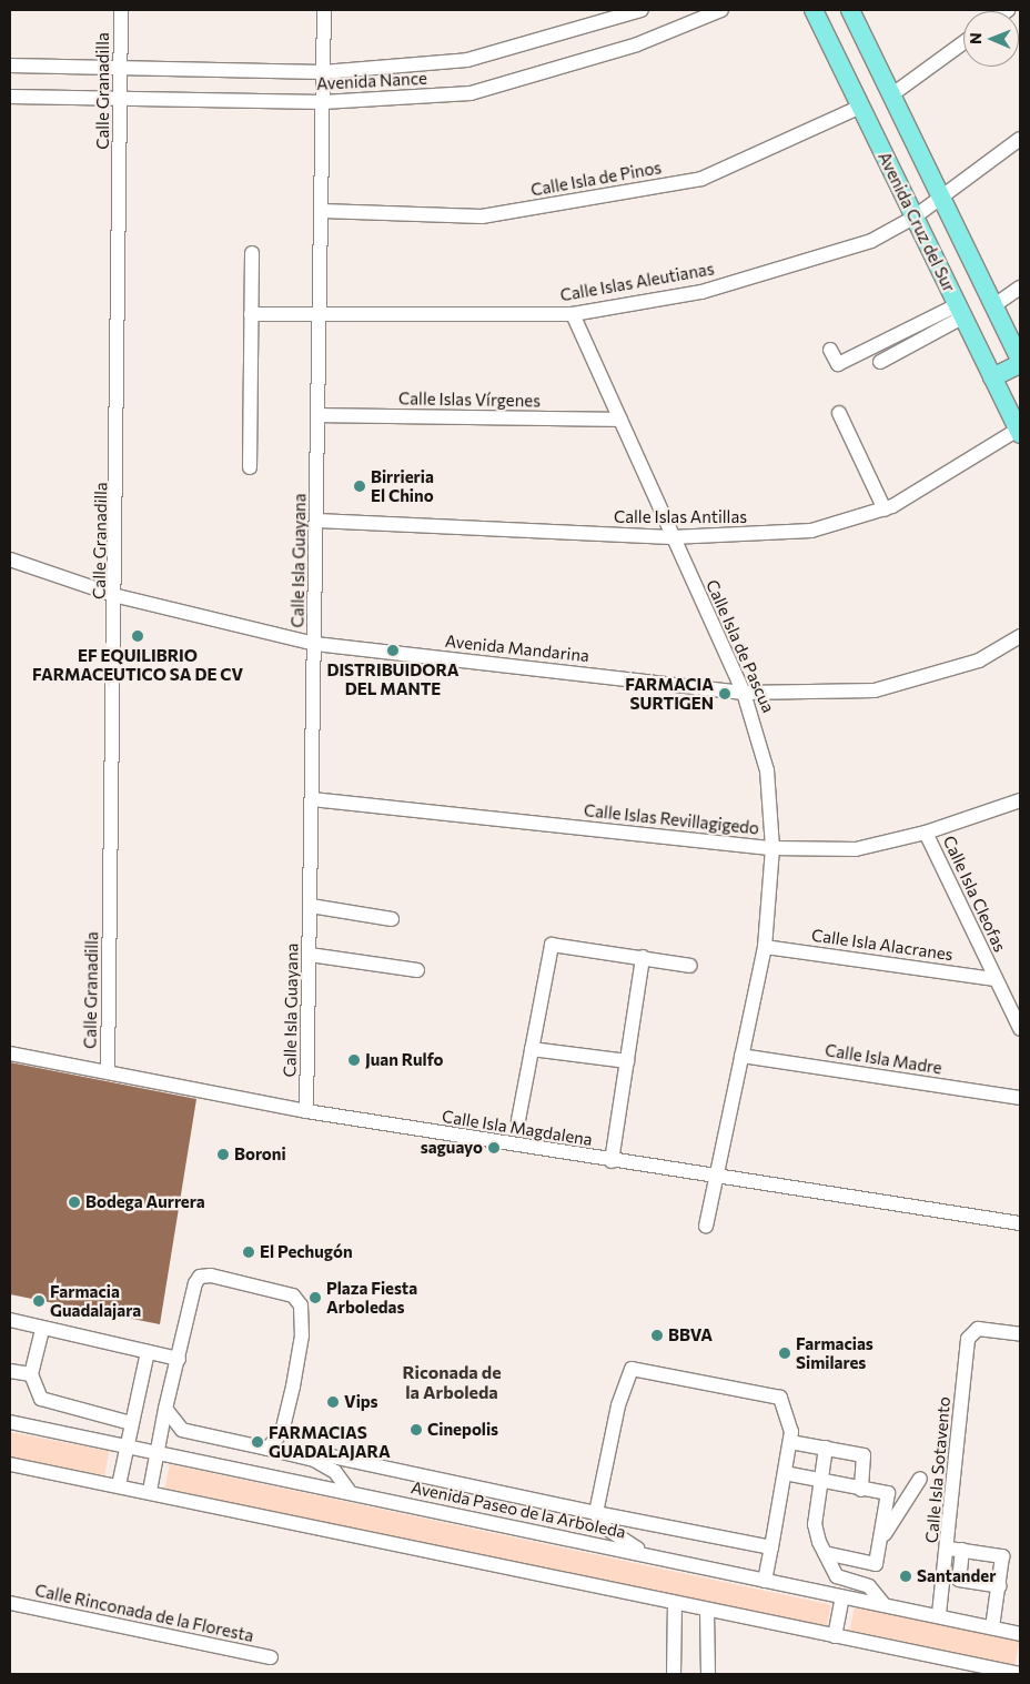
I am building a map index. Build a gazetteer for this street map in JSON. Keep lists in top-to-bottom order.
{
  "streets": {
    "main road": ["Avenida Cruz del Sur"],
    "street": [
      "Avenida Nance",
      "Calle Granadilla",
      "Calle Isla de Pinos",
      "Calle Islas Aleutianas",
      "Calle Islas Vírgenes",
      "Calle Islas Antillas",
      "Calle Isla Guayana",
      "Calle Isla de Pascua",
      "Avenida Mandarina",
      "Calle Islas Revillagigedo",
      "Calle Isla Cleofas",
      "Calle Isla Alacranes",
      "Calle Isla Madre",
      "Calle Isla Magdalena",
      "Calle Isla Sotavento",
      "Avenida Paseo de la Arboleda",
      "Calle Rinconada de la Floresta"
    ]
  },
  "crossings": [
    ["Avenida Nance", "Calle Granadilla"],
    ["Avenida Nance", "Calle Isla Guayana"],
    ["Calle Granadilla", "Avenida Mandarina"],
    ["Calle Granadilla", "Calle Isla Magdalena"],
    ["Calle Isla de Pinos", "Avenida Cruz del Sur"],
    ["Calle Isla de Pinos", "Calle Isla Guayana"],
    ["Avenida Cruz del Sur", "Calle Islas Aleutianas"],
    ["Avenida Cruz del Sur", "Calle Islas Antillas"],
    ["Calle Islas Aleutianas", "Calle Isla Guayana"],
    ["Calle Islas Aleutianas", "Calle Isla de Pascua"],
    ["Calle Islas Vírgenes", "Calle Isla Guayana"],
    ["Calle Islas Vírgenes", "Calle Isla de Pascua"],
    ["Calle Islas Antillas", "Calle Isla Guayana"],
    ["Calle Islas Antillas", "Calle Isla de Pascua"],
    ["Calle Isla Guayana", "Avenida Mandarina"],
    ["Calle Isla Guayana", "Calle Islas Revillagigedo"],
    ["Calle Isla Guayana", "Calle Isla Magdalena"],
    ["Calle Isla de Pascua", "Avenida Mandarina"],
    ["Calle Isla de Pascua", "Calle Islas Revillagigedo"],
    ["Calle Isla de Pascua", "Calle Isla Alacranes"],
    ["Calle Isla de Pascua", "Calle Isla Madre"],
    ["Calle Isla de Pascua", "Calle Isla Magdalena"],
    ["Calle Islas Revillagigedo", "Calle Isla Cleofas"],
    ["Calle Isla Cleofas", "Calle Isla Alacranes"],
    ["Calle Isla Sotavento", "Avenida Paseo de la Arboleda"]
  ],
  "districts": ["Riconada de la Arboleda"],
  "places": [
    "Birrieria El Chino",
    "EF EQUILIBRIO FARMACEUTICO SA DE CV",
    "DISTRIBUIDORA DEL MANTE",
    "FARMACIA SURTIGEN",
    "Juan Rulfo",
    "saguayo",
    "Boroni",
    "Bodega Aurrera",
    "El Pechugón",
    "Plaza Fiesta Arboledas",
    "Farmacia Guadalajara",
    "BBVA",
    "Farmacias Similares",
    "Vips",
    "Cinepolis",
    "FARMACIAS GUADALAJARA",
    "Santander"
  ],
  "north": "left"
}
